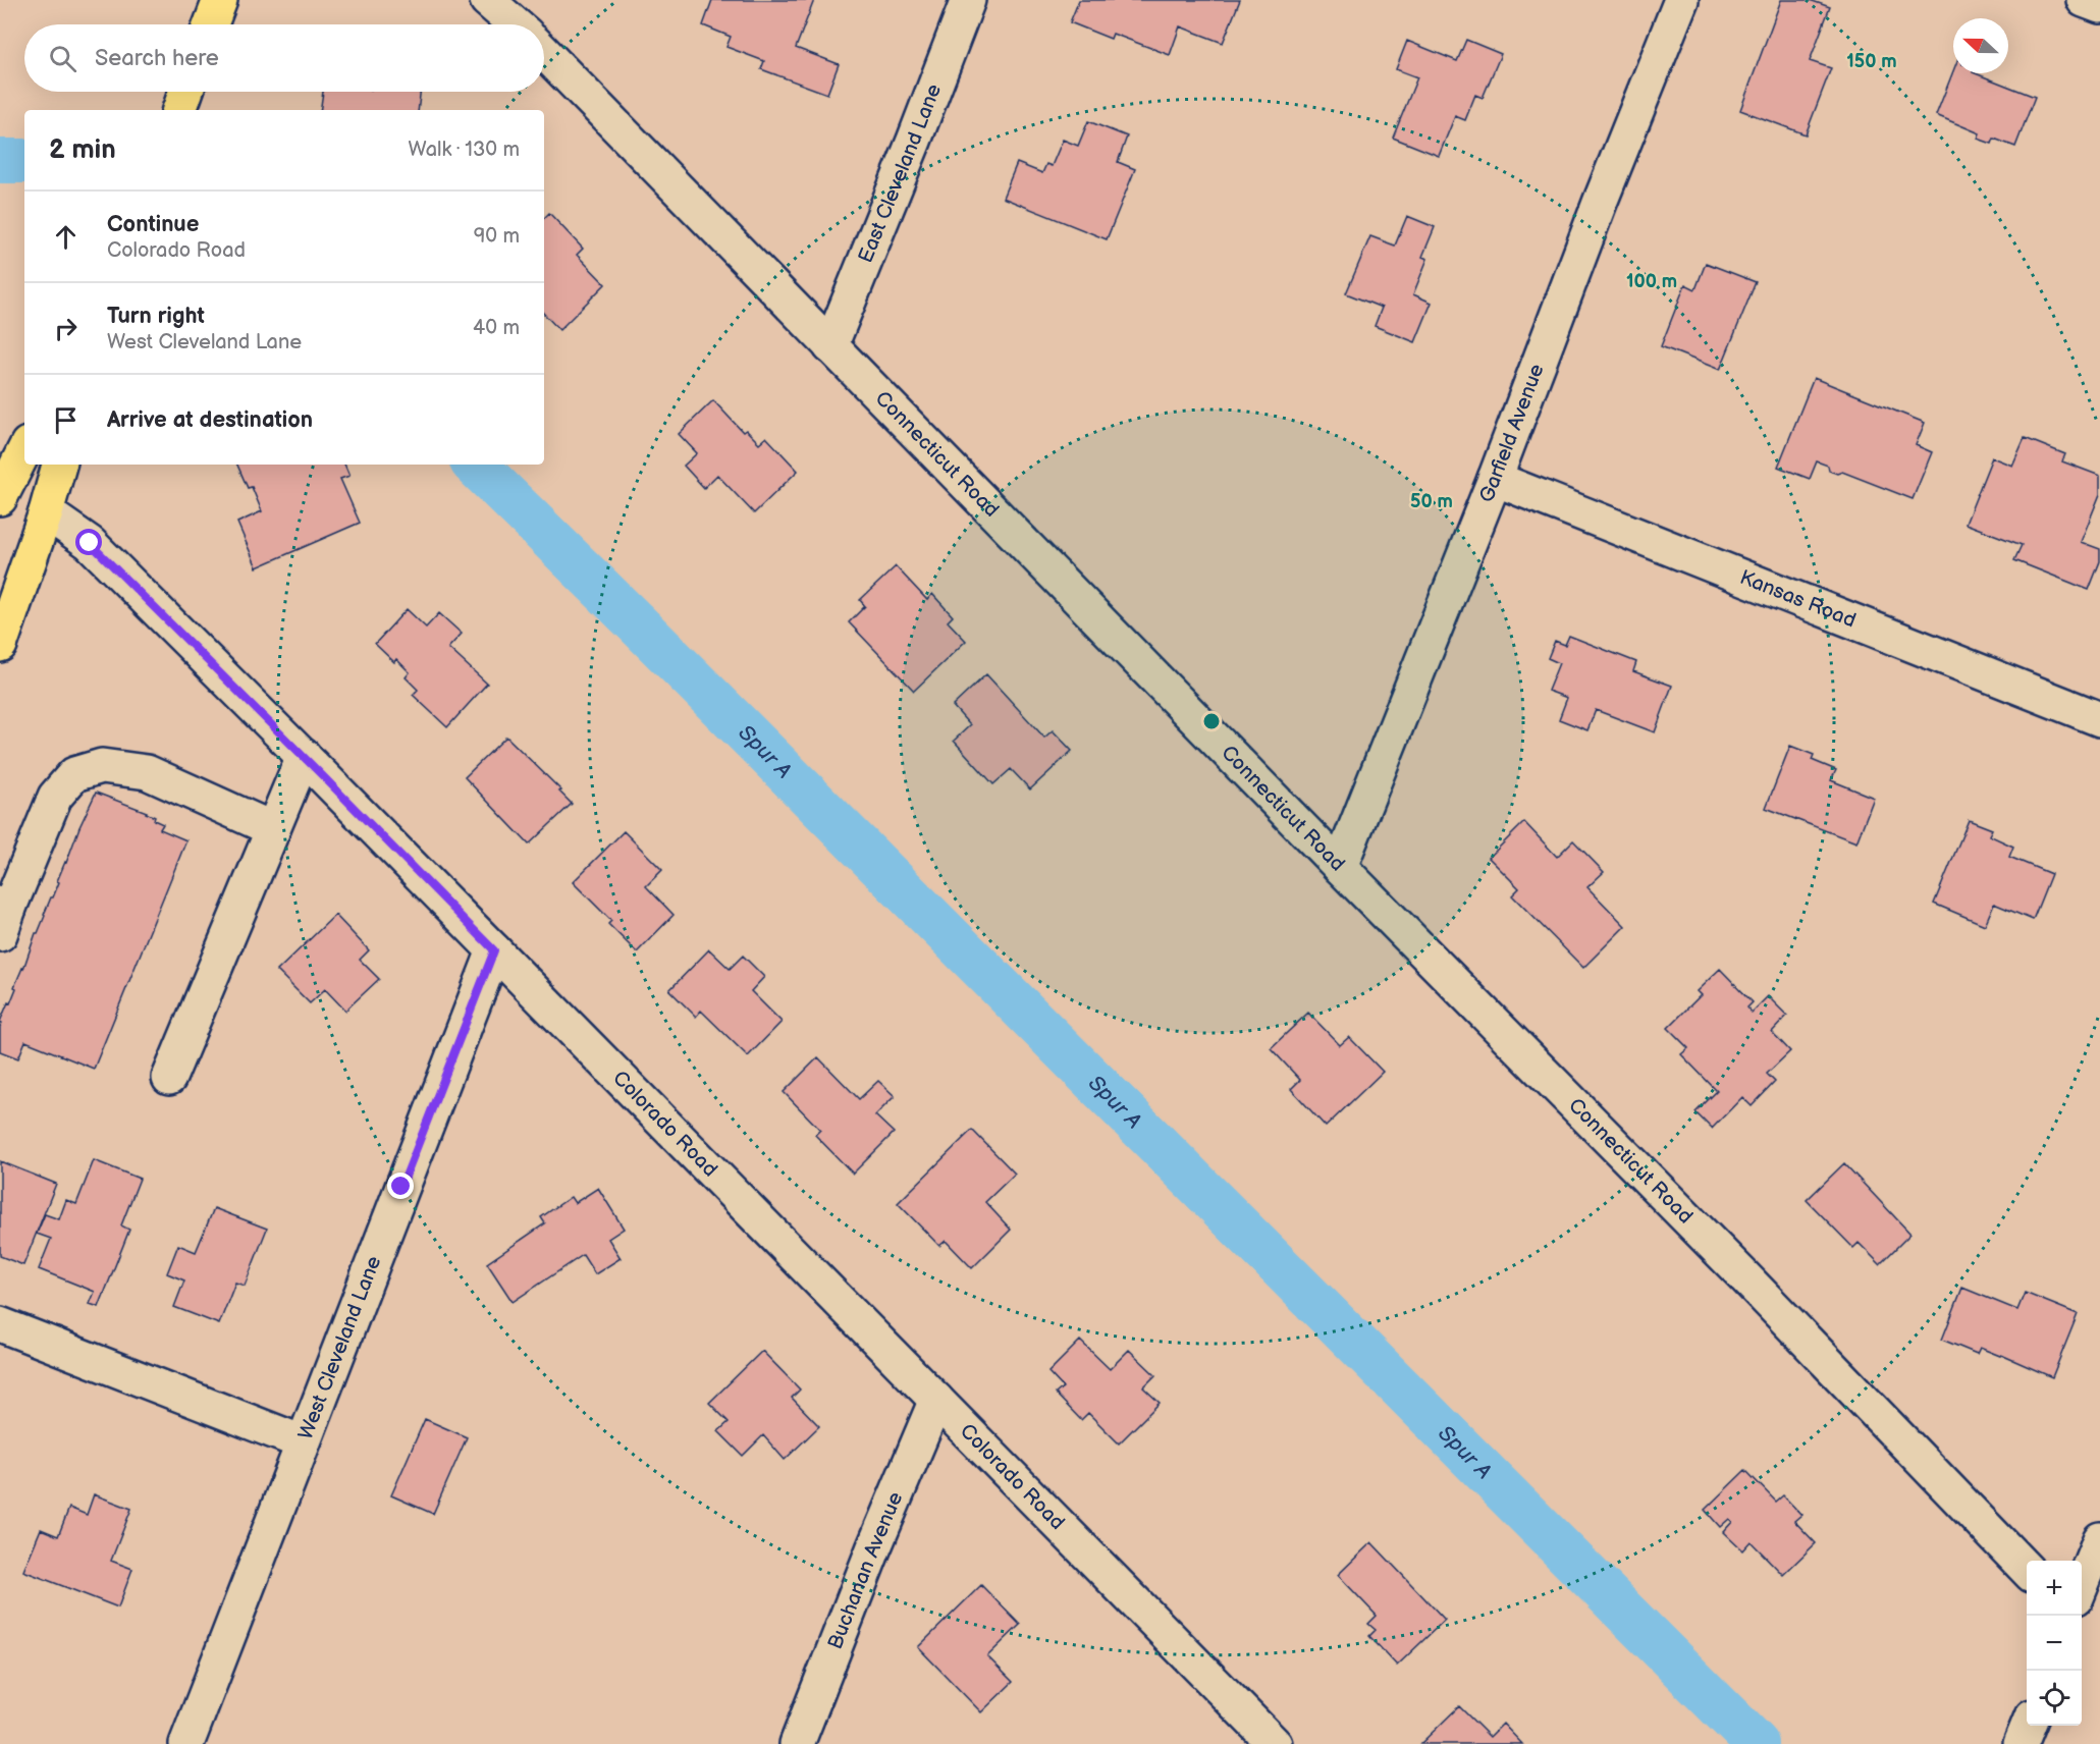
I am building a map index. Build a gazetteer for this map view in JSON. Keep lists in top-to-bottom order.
{
  "streets": {
    "street": [
      "East Cleveland Lane",
      "Garfield Avenue",
      "Connecticut Road",
      "Kansas Road",
      "Colorado Road",
      "West Cleveland Lane",
      "Buchanan Avenue"
    ]
  },
  "crossings": [
    ["East Cleveland Lane", "Connecticut Road"],
    ["Garfield Avenue", "Connecticut Road"],
    ["Garfield Avenue", "Kansas Road"],
    ["Colorado Road", "West Cleveland Lane"],
    ["Colorado Road", "Buchanan Avenue"]
  ],
  "water": ["Spur A"],
  "north": "left",
  "page": {
    "search": "Search here",
    "heading": ["2 min", "Walk · 130 m"],
    "list": [
      ["Continue", "Colorado Road", "90 m"],
      ["Turn right", "West Cleveland Lane", "40 m"],
      "Arrive at destination"
    ],
    "map_buttons": ["+", "−"]
  },
  "rings": ["150 m", "100 m", "50 m"]
}
